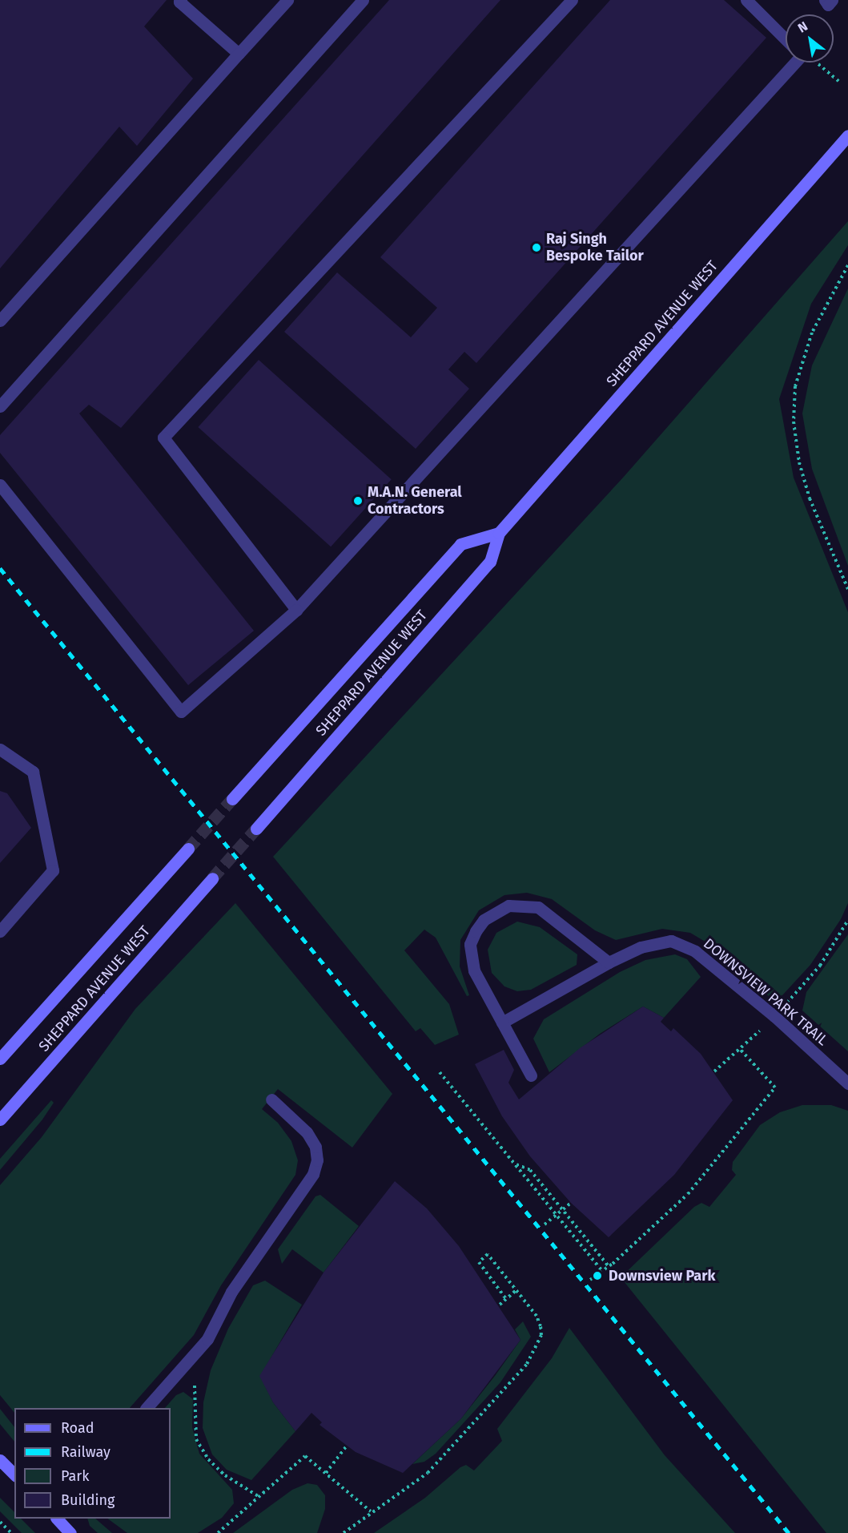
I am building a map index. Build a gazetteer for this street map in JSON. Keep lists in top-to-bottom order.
{
  "streets": {
    "main road": ["SHEPPARD AVENUE WEST"],
    "lane": ["DOWNSVIEW PARK TRAIL"]
  },
  "places": ["Raj Singh Bespoke Tailor", "M.A.N. General Contractors", "Downsview Park"],
  "legend": [
    "Road",
    "Railway",
    "Park",
    "Building"
  ],
  "north": "top left"
}
